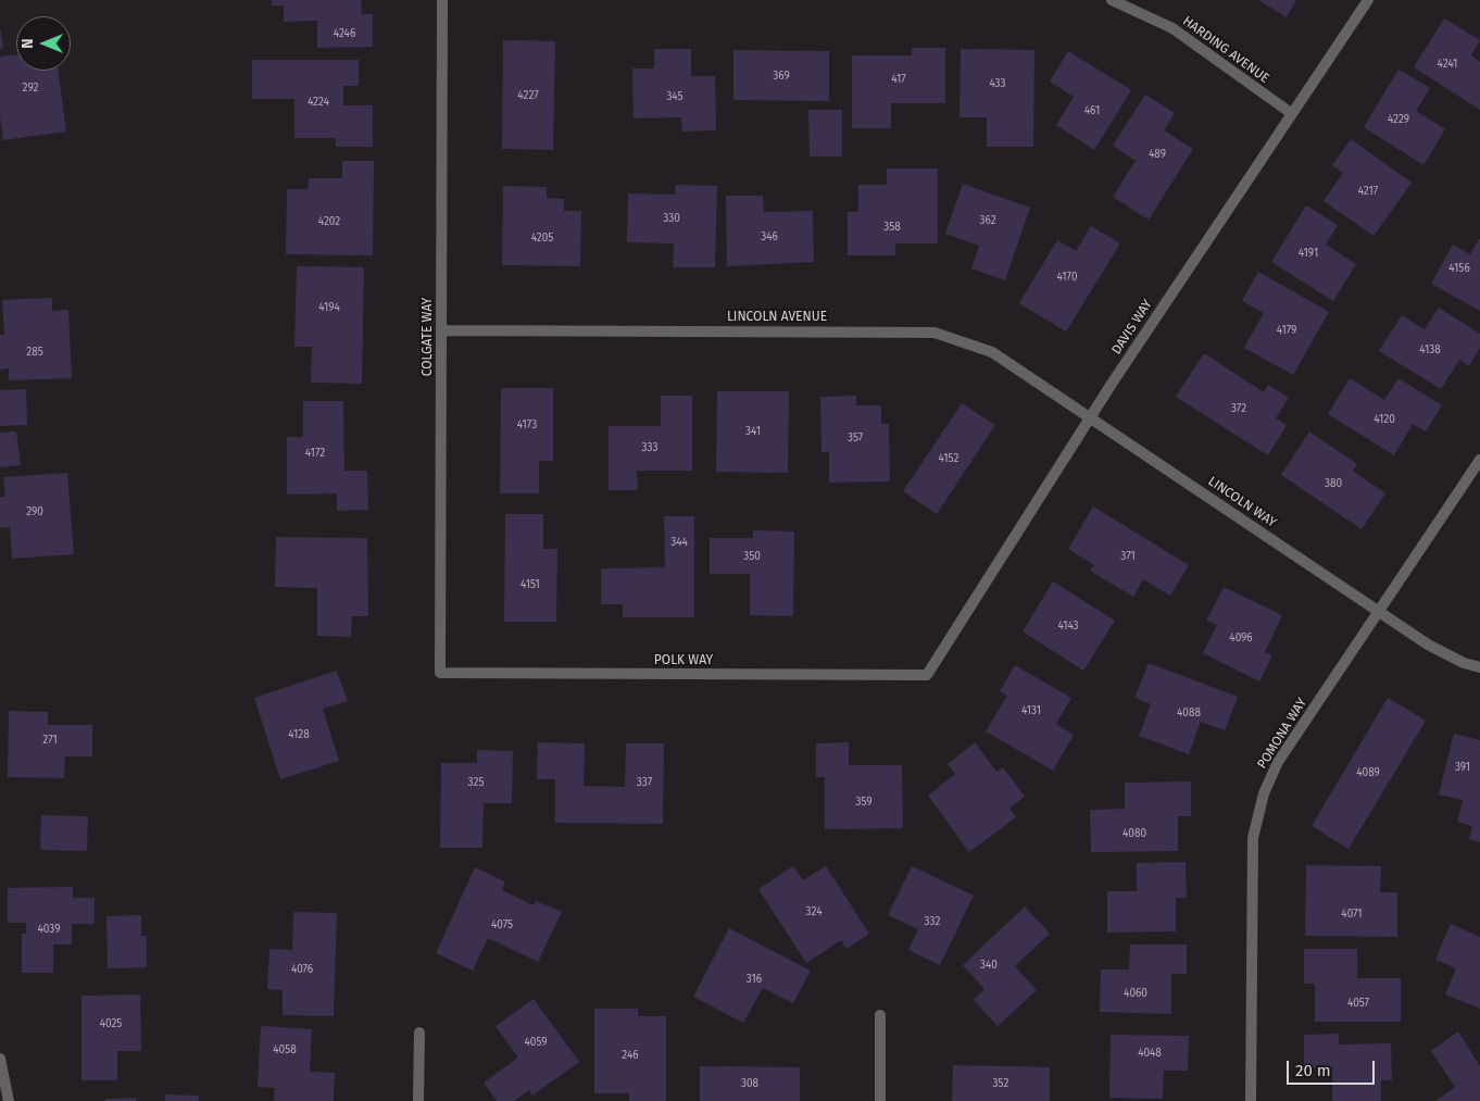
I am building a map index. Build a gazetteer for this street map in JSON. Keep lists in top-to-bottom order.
{
  "streets": {
    "street": [
      "HARDING AVENUE",
      "LINCOLN AVENUE",
      "DAVIS WAY",
      "COLGATE WAY",
      "LINCOLN WAY",
      "POLK WAY",
      "POMONA WAY"
    ]
  },
  "crossings": [
    ["HARDING AVENUE", "DAVIS WAY"],
    ["LINCOLN AVENUE", "DAVIS WAY"],
    ["LINCOLN AVENUE", "COLGATE WAY"],
    ["LINCOLN AVENUE", "LINCOLN WAY"],
    ["DAVIS WAY", "LINCOLN WAY"],
    ["DAVIS WAY", "POLK WAY"],
    ["COLGATE WAY", "POLK WAY"],
    ["LINCOLN WAY", "POMONA WAY"]
  ],
  "house_numbers": [
    "4246",
    "4241",
    "369",
    "417",
    "433",
    "292",
    "4227",
    "345",
    "4224",
    "461",
    "4229",
    "489",
    "4217",
    "330",
    "362",
    "4202",
    "358",
    "346",
    "4205",
    "4191",
    "4156",
    "4170",
    "4194",
    "4179",
    "4138",
    "285",
    "372",
    "4120",
    "4173",
    "341",
    "357",
    "333",
    "4172",
    "4152",
    "380",
    "290",
    "344",
    "350",
    "371",
    "4151",
    "4143",
    "4096",
    "4131",
    "4088",
    "4128",
    "271",
    "391",
    "4089",
    "325",
    "337",
    "359",
    "4080",
    "324",
    "4071",
    "332",
    "4075",
    "4039",
    "340",
    "4076",
    "316",
    "4060",
    "4057",
    "4025",
    "4059",
    "4058",
    "4048",
    "246",
    "308",
    "352"
  ],
  "scale_bar": "20 m",
  "north": "left"
}
